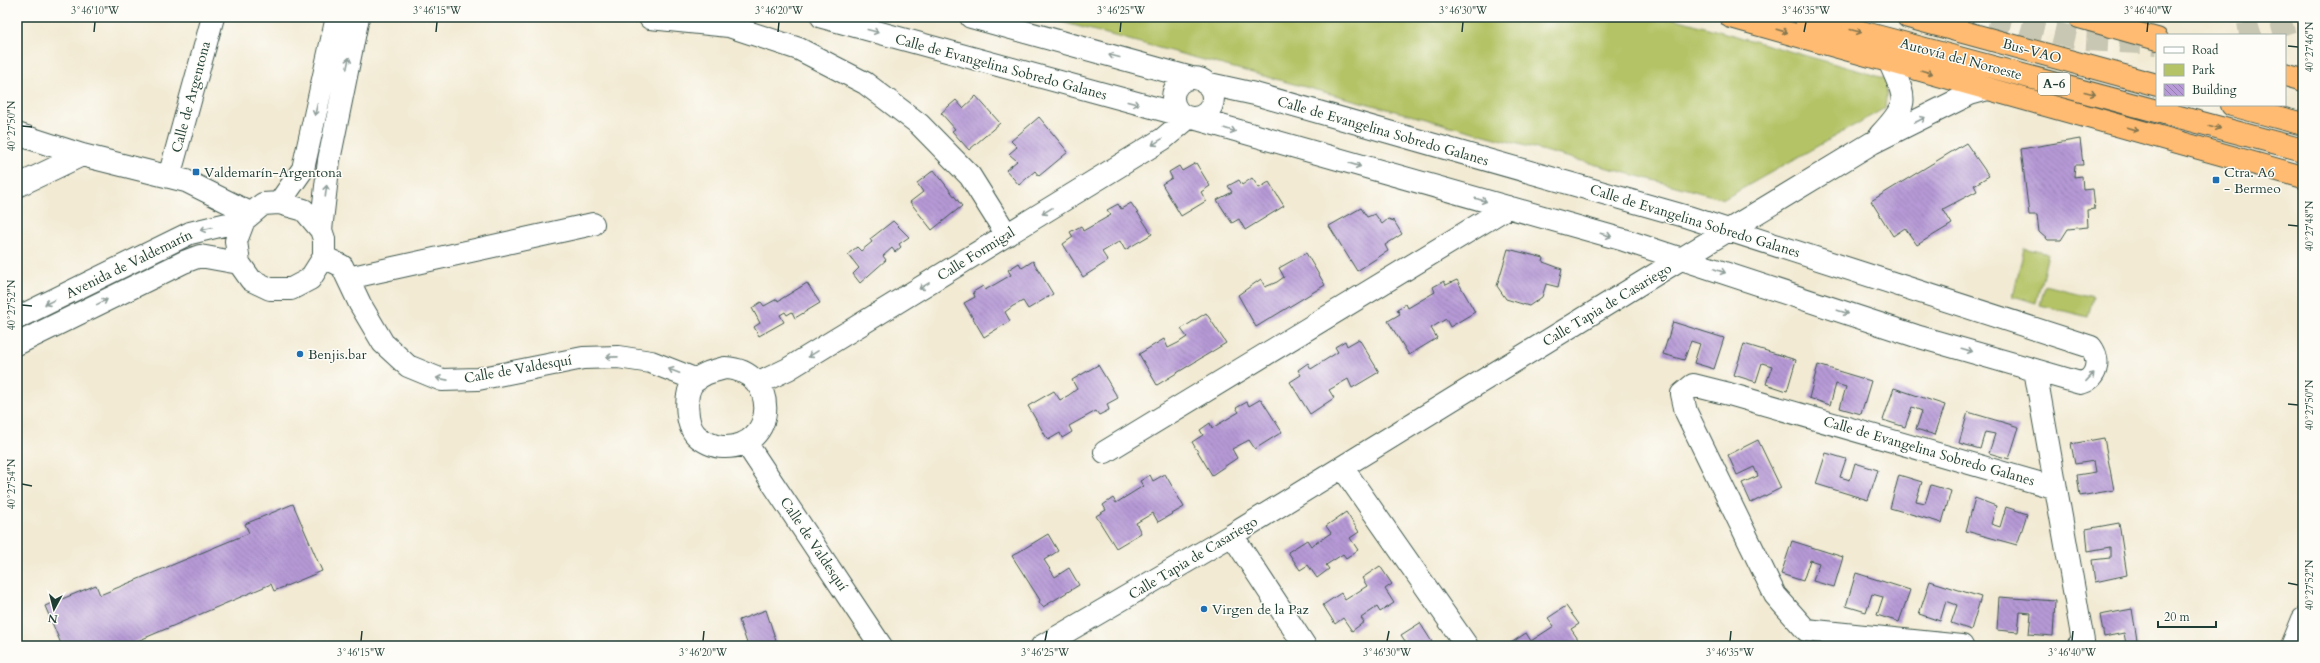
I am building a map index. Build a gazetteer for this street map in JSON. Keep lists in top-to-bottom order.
{
  "streets": {
    "highway": ["Bus-VAO", "Autovía del Noroeste", "A-6"],
    "street": [
      "Calle de Evangelina Sobredo Galanes",
      "Calle de Argentona",
      "Calle Formigal",
      "Avenida de Valdemarín",
      "Calle Tapia de Casariego",
      "Calle de Valdesquí"
    ]
  },
  "crossings": [
    ["Calle de Evangelina Sobredo Galanes", "Calle Formigal"],
    ["Calle de Evangelina Sobredo Galanes", "Calle Tapia de Casariego"],
    ["Calle Formigal", "Calle de Valdesquí"],
    ["Avenida de Valdemarín", "Calle de Valdesquí"]
  ],
  "one_way": ["Calle Formigal", "Calle de Valdesquí"],
  "places": {
    "transit": ["Valdemarín-Argentona", "Ctra. A6 - Bermeo"],
    "other": ["Benjis.bar", "Virgen de la Paz"]
  },
  "legend": ["Road", "Park", "Building"],
  "scale_bar": "20 m",
  "north": "bottom",
  "coordinates": [
    "3°46'10\"W",
    "3°46'15\"W",
    "3°46'20\"W",
    "3°46'25\"W",
    "3°46'30\"W",
    "3°46'35\"W",
    "3°46'40\"W",
    "40°27'46\"N",
    "40°27'50\"N",
    "40°27'48\"N",
    "40°27'52\"N",
    "40°27'54\"N"
  ]
}
